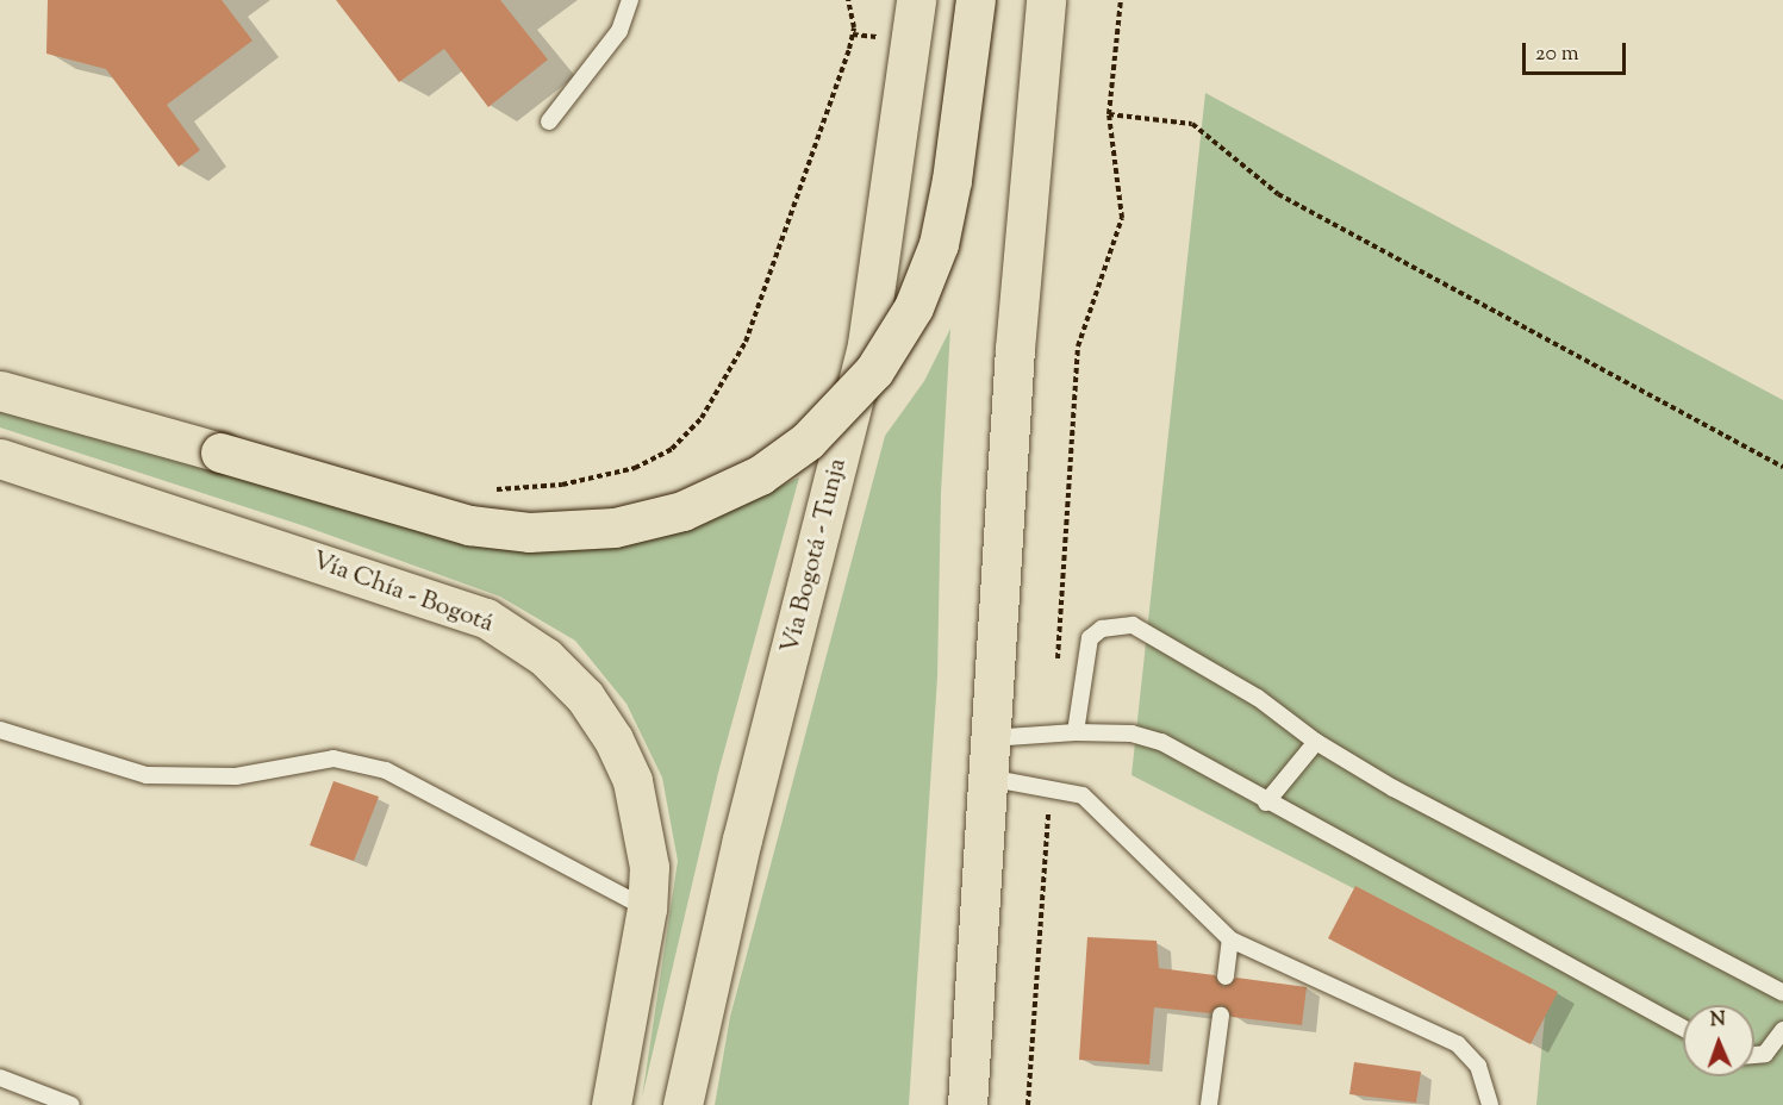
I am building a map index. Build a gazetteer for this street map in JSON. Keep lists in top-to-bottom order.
{
  "streets": {
    "highway": ["Vía Bogotá - Tunja", "Vía Chía - Bogotá"]
  },
  "scale_bar": "20 m",
  "north": "top"
}
